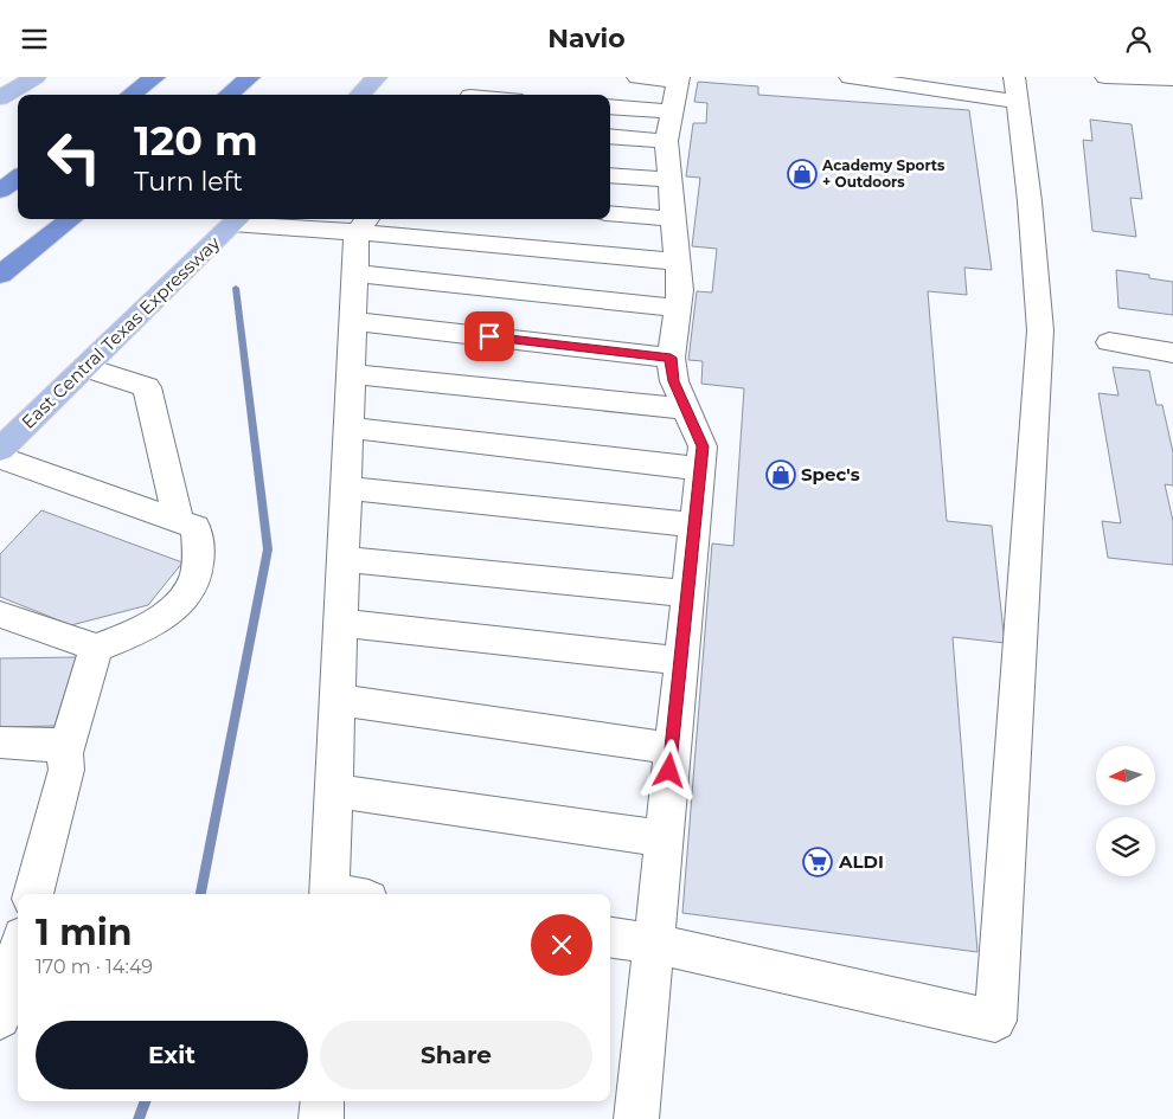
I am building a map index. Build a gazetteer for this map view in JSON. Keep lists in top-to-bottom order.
{
  "streets": {
    "main road": ["East Central Texas Expressway"]
  },
  "places": {
    "shop": ["Academy Sports + Outdoors", "Spec's"],
    "supermarket": ["ALDI"]
  },
  "north": "left",
  "page": {
    "header": "Navio",
    "turn": ["120 m", "Turn left"],
    "heading": ["1 min", "170 m · 14:49"],
    "buttons": ["Exit", "Share"]
  }
}
